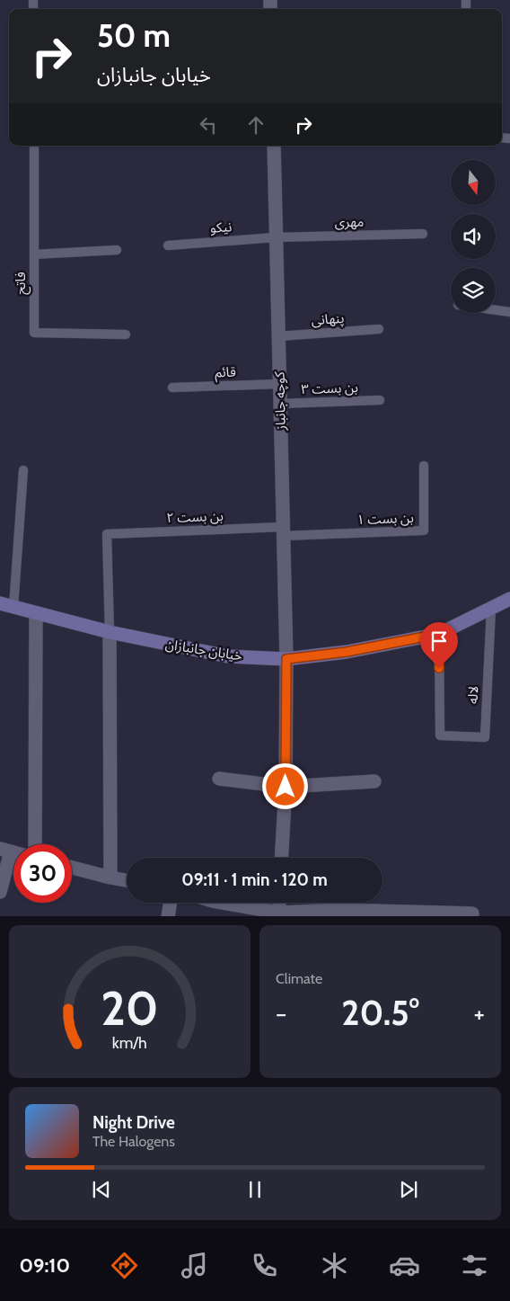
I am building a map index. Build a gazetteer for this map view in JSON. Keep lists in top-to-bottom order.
{
  "streets": {
    "main road": ["خیابان جانبازان"],
    "street": ["کوچه جانباز"],
    "lane": [
      "مهری",
      "نیکو",
      "فاتح",
      "پنهانی",
      "قائم",
      "بن بست ۳",
      "بن بست ۲",
      "بن بست ۱",
      "لاله"
    ]
  },
  "crossings": [
    ["مهری", "نیکو"],
    ["مهری", "کوچه جانباز"],
    ["نیکو", "کوچه جانباز"],
    ["پنهانی", "کوچه جانباز"],
    ["قائم", "کوچه جانباز"],
    ["بن بست ۳", "کوچه جانباز"],
    ["کوچه جانباز", "بن بست ۲"],
    ["کوچه جانباز", "بن بست ۱"],
    ["کوچه جانباز", "خیابان جانبازان"],
    ["بن بست ۲", "بن بست ۱"],
    ["بن بست ۲", "خیابان جانبازان"],
    ["خیابان جانبازان", "لاله"]
  ],
  "north": "bottom",
  "page": {
    "turn": ["50 m", "خیابان جانبازان"],
    "limit": "30",
    "trip": "09:11 · 1 min · 120 m",
    "tile": "Climate",
    "heat": ["−", "20.5°", "+"],
    "song": ["Night Drive", "The Halogens"],
    "tabs": "09:10",
    "gauge": ["20", "km/h"]
  }
}
